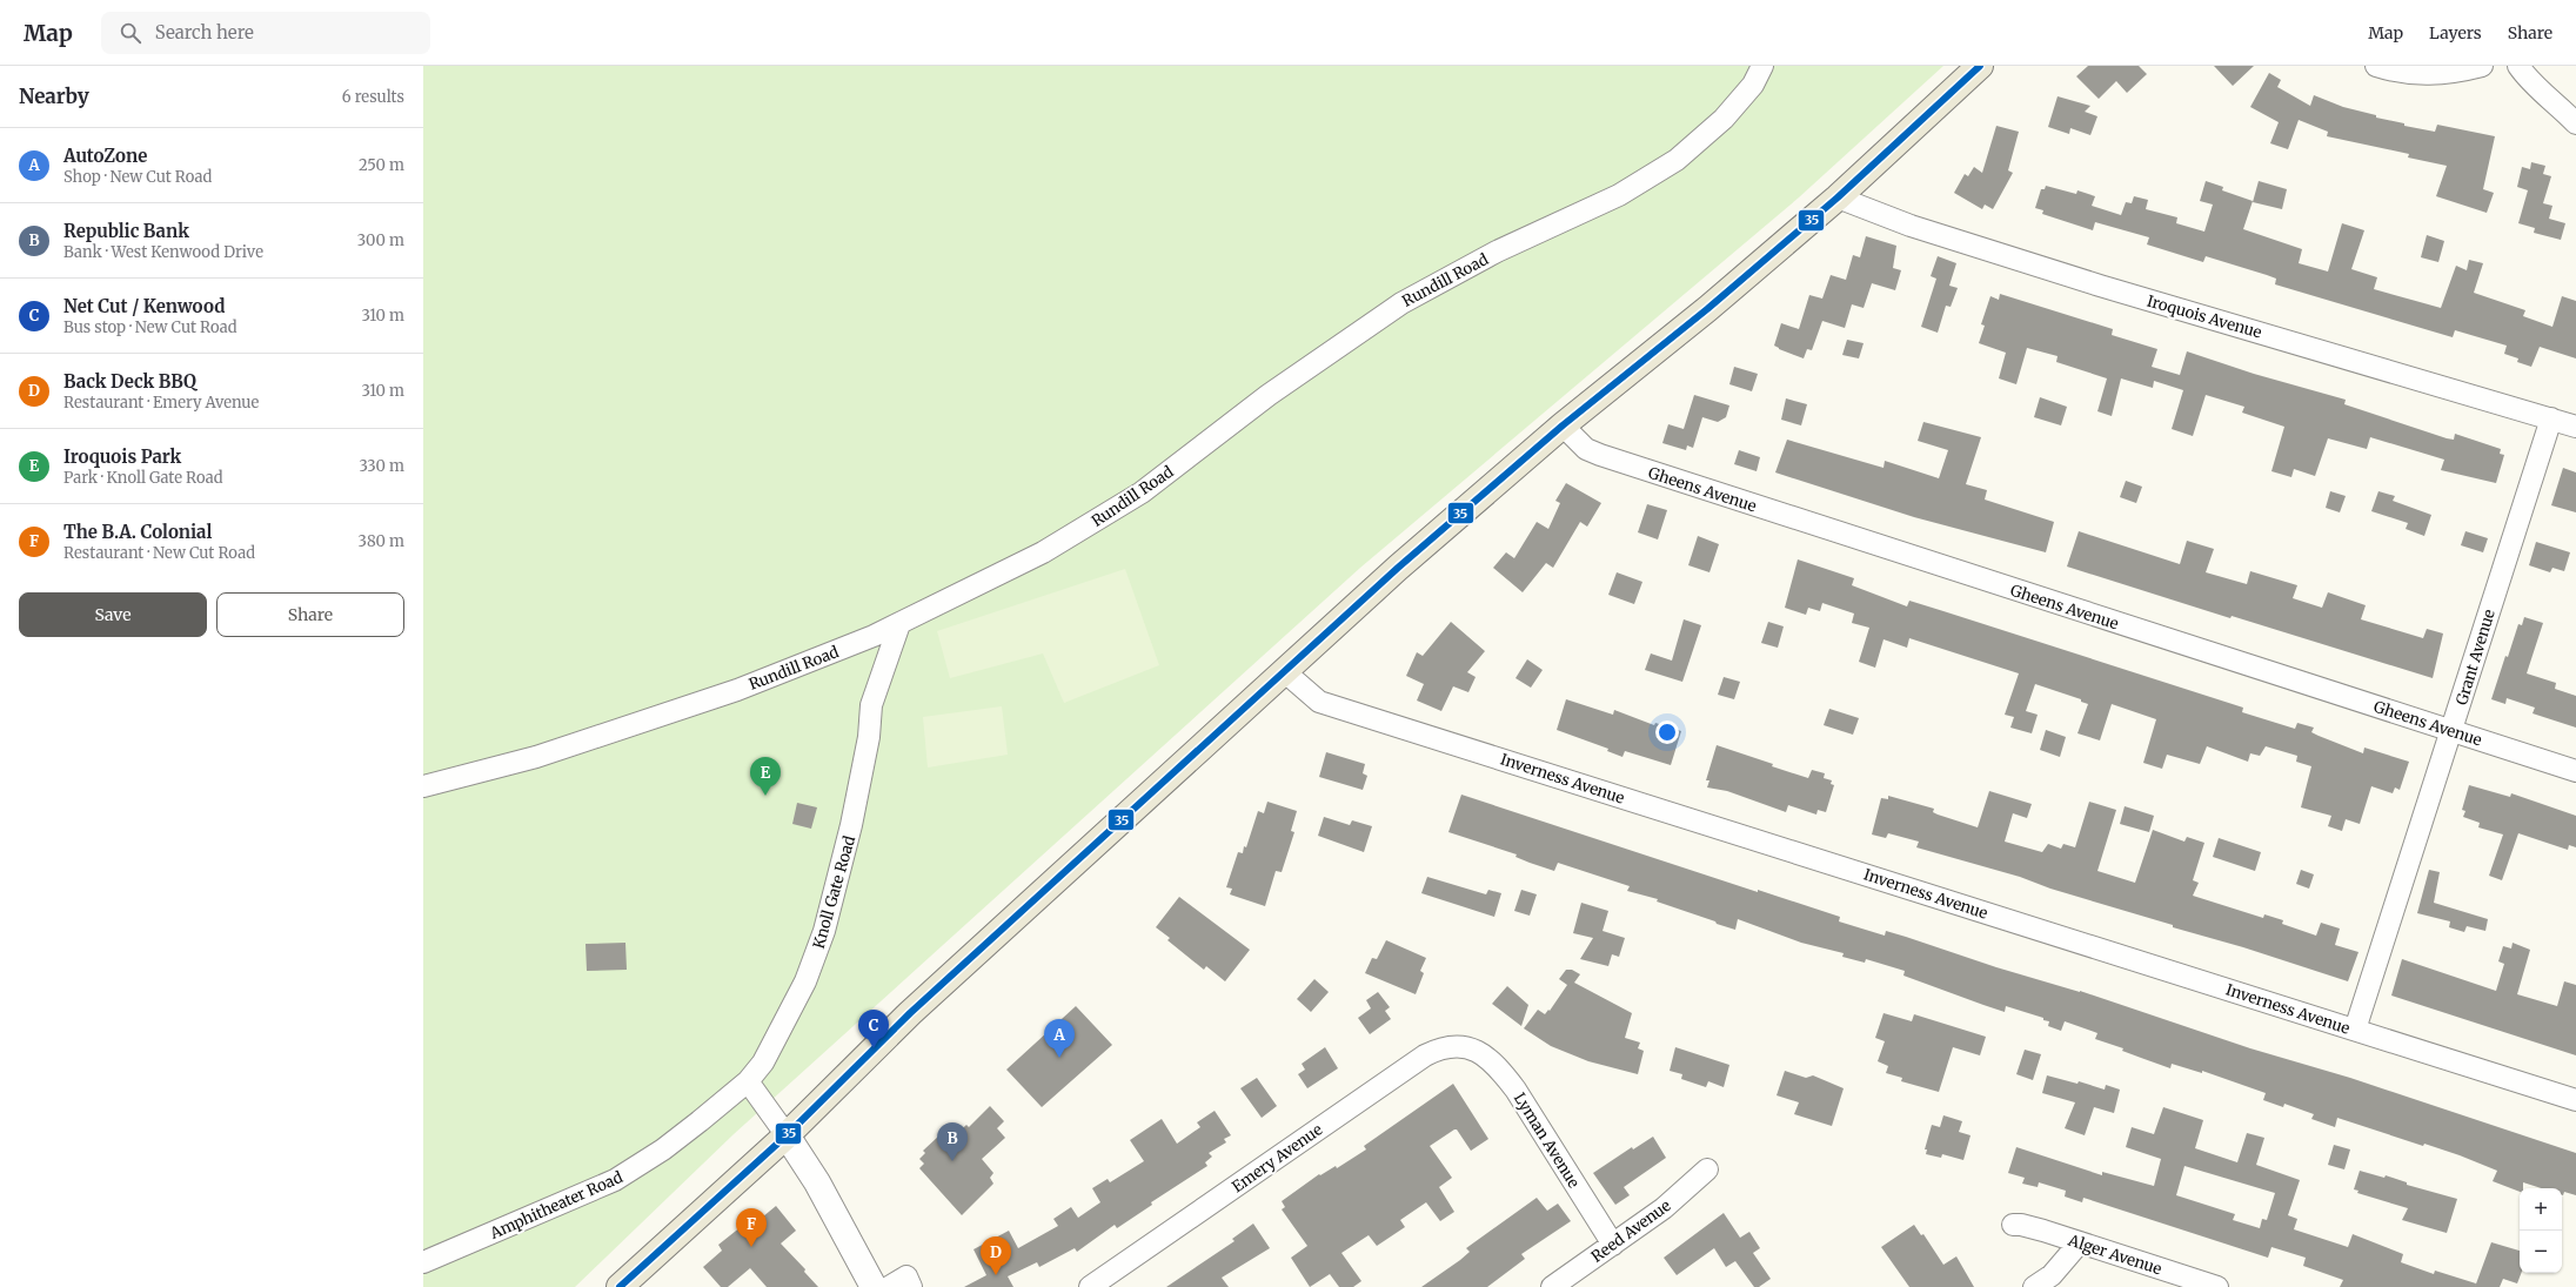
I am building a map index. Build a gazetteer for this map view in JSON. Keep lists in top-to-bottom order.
{
  "streets": {
    "street": [
      "Rundill Road",
      "Iroquois Avenue",
      "Gheens Avenue",
      "Grant Avenue",
      "Inverness Avenue",
      "Knoll Gate Road",
      "Lyman Avenue",
      "Emery Avenue",
      "Amphitheater Road",
      "Reed Avenue",
      "Alger Avenue"
    ]
  },
  "crossings": [
    ["Rundill Road", "Knoll Gate Road"],
    ["Iroquois Avenue", "Grant Avenue"],
    ["Gheens Avenue", "Grant Avenue"],
    ["Grant Avenue", "Inverness Avenue"],
    ["Knoll Gate Road", "Amphitheater Road"],
    ["Lyman Avenue", "Emery Avenue"],
    ["Lyman Avenue", "Reed Avenue"]
  ],
  "lines": ["transit line 35"],
  "page": {
    "header": "Map",
    "search": "Search here",
    "nav": ["Map", "Layers", "Share"],
    "heading": ["Nearby", "6 results"],
    "list": [
      {
        "mark": "A",
        "name": "AutoZone",
        "note": "Shop · New Cut Road",
        "value": "250 m"
      },
      {
        "mark": "B",
        "name": "Republic Bank",
        "note": "Bank · West Kenwood Drive",
        "value": "300 m"
      },
      {
        "mark": "C",
        "name": "Net Cut / Kenwood",
        "note": "Bus stop · New Cut Road",
        "value": "310 m"
      },
      {
        "mark": "D",
        "name": "Back Deck BBQ",
        "note": "Restaurant · Emery Avenue",
        "value": "310 m"
      },
      {
        "mark": "E",
        "name": "Iroquois Park",
        "note": "Park · Knoll Gate Road",
        "value": "330 m"
      },
      {
        "mark": "F",
        "name": "The B.A. Colonial",
        "note": "Restaurant · New Cut Road",
        "value": "380 m"
      }
    ],
    "buttons": ["Save", "Share"],
    "pins": [
      "E",
      "C",
      "A",
      "B",
      "F",
      "D"
    ],
    "map_buttons": ["+", "−"]
  }
}
